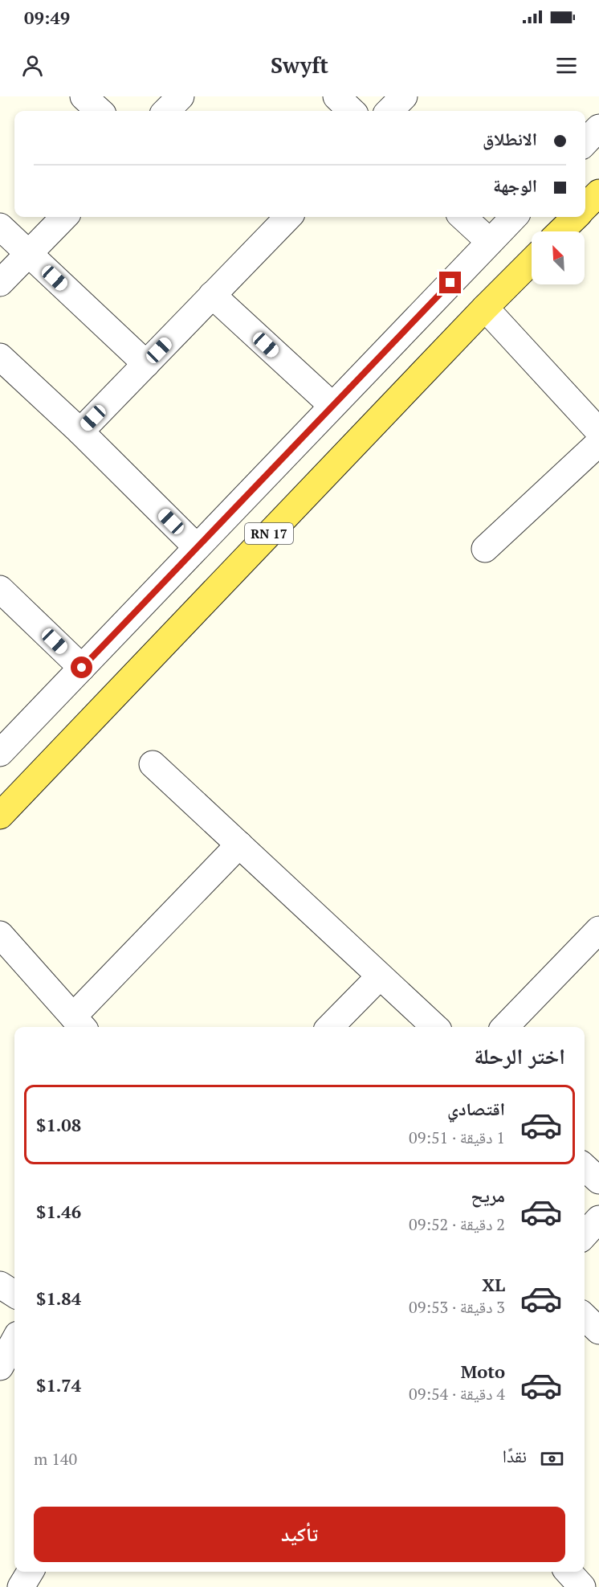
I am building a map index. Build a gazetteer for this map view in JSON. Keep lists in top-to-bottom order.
{
  "streets": {
    "main road": ["RN 17"]
  },
  "north": "top left",
  "page": {
    "status": "09:49",
    "header": "Swyft",
    "banner": ["الانطلاق", "الوجهة"],
    "heading": "اختر الرحلة",
    "list": [
      {
        "name": "اقتصادي",
        "note": "1 دقيقة · 09:51",
        "value": "$1.08"
      },
      {
        "name": "مريح",
        "note": "2 دقيقة · 09:52",
        "value": "$1.46"
      },
      {
        "name": "XL",
        "note": "3 دقيقة · 09:53",
        "value": "$1.84"
      },
      {
        "name": "Moto",
        "note": "4 دقيقة · 09:54",
        "value": "$1.74"
      }
    ],
    "pay": ["نقدًا", "140 m"],
    "buttons": "تأكيد"
  }
}
